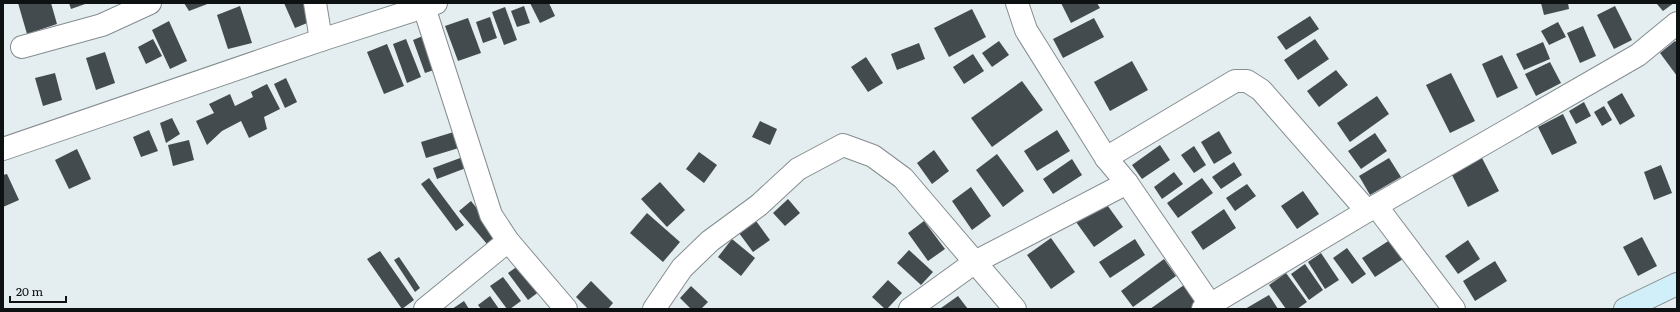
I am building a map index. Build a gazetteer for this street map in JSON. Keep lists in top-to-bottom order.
{
  "scale_bar": "20 m"
}
